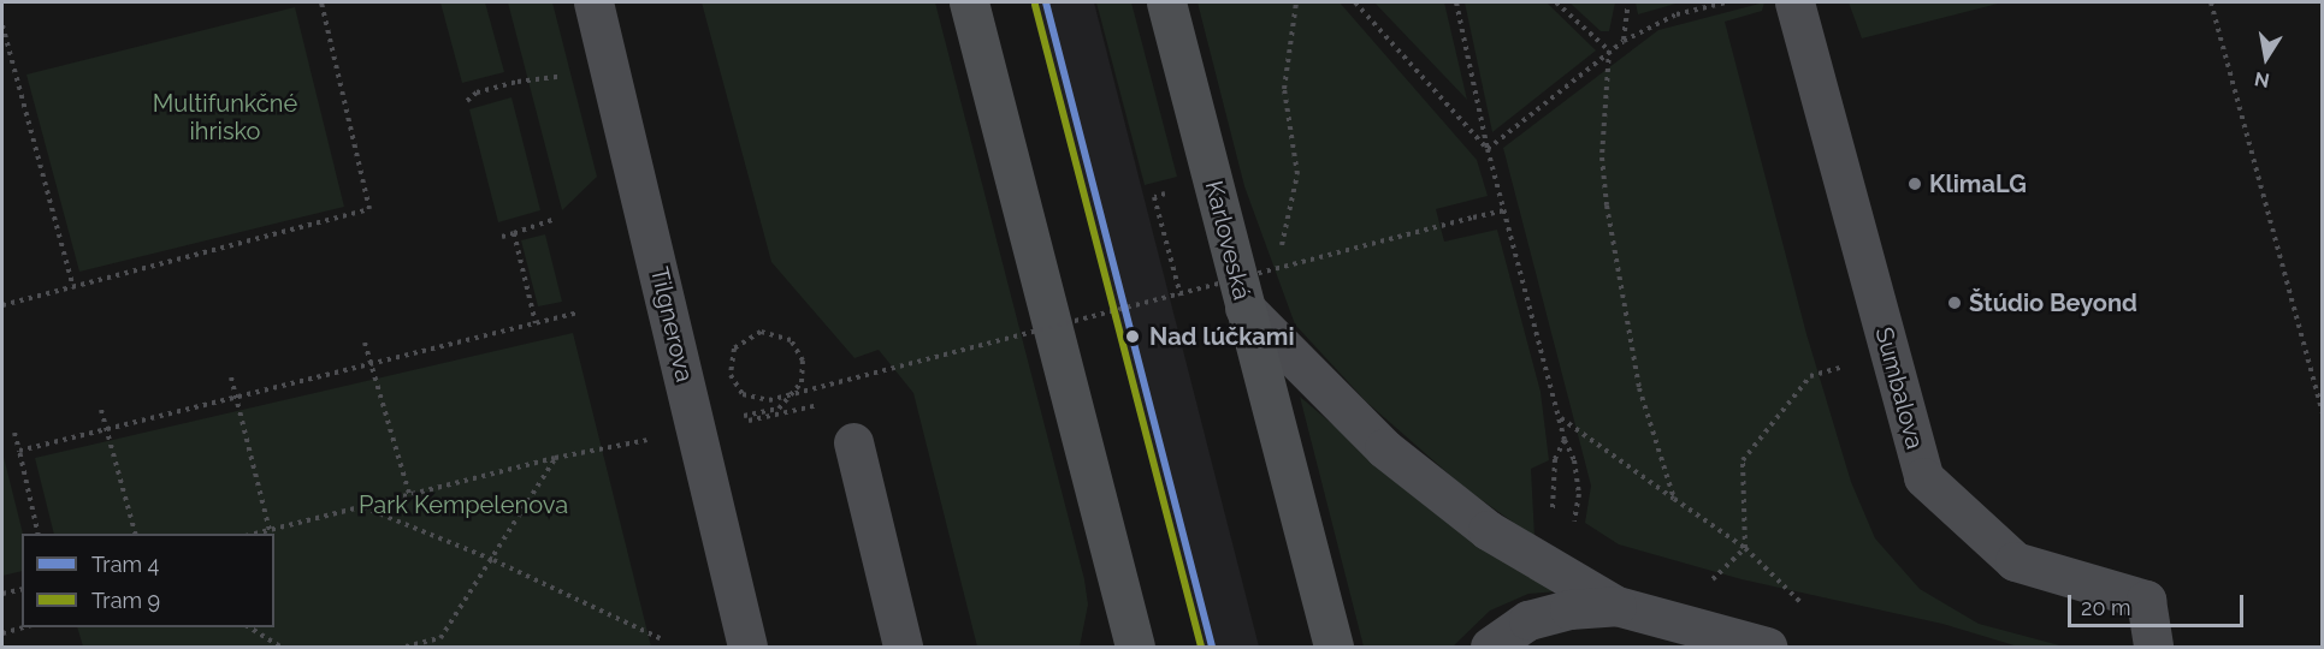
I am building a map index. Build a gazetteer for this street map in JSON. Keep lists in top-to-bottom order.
{
  "streets": {
    "main road": ["Karloveská"],
    "street": ["Tilgnerova", "Sumbalova"]
  },
  "parks": ["Multifunkčné ihrisko", "Park Kempelenova"],
  "places": ["KlimaLG", "Štúdio Beyond", "Nad lúčkami"],
  "lines": ["tram line 4", "tram line 9"],
  "legend": ["Tram 4", "Tram 9"],
  "scale_bar": "20 m",
  "north": "bottom"
}
